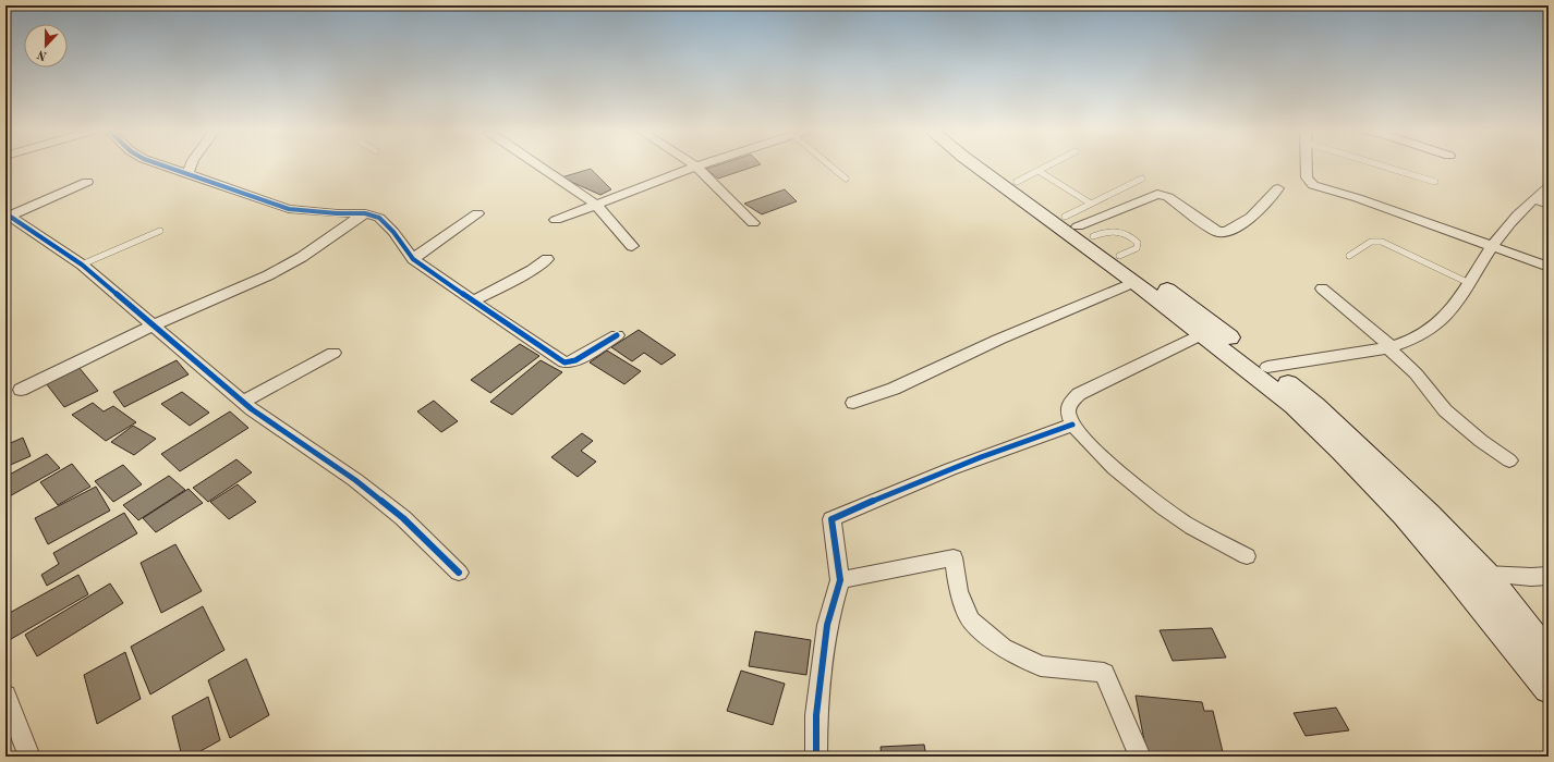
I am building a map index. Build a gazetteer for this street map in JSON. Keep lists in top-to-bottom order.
{
  "north": "bottom"
}
